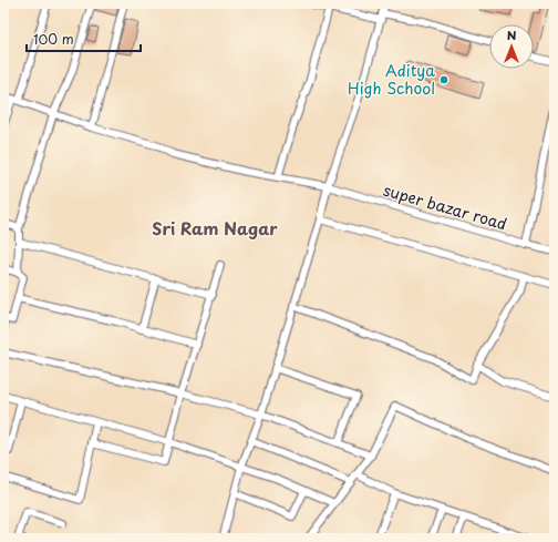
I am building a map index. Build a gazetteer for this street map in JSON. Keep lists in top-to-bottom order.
{
  "streets": {
    "street": ["super bazar road"]
  },
  "districts": ["Sri Ram Nagar"],
  "places": ["Aditya High School"],
  "scale_bar": "100 m",
  "north": "top"
}
